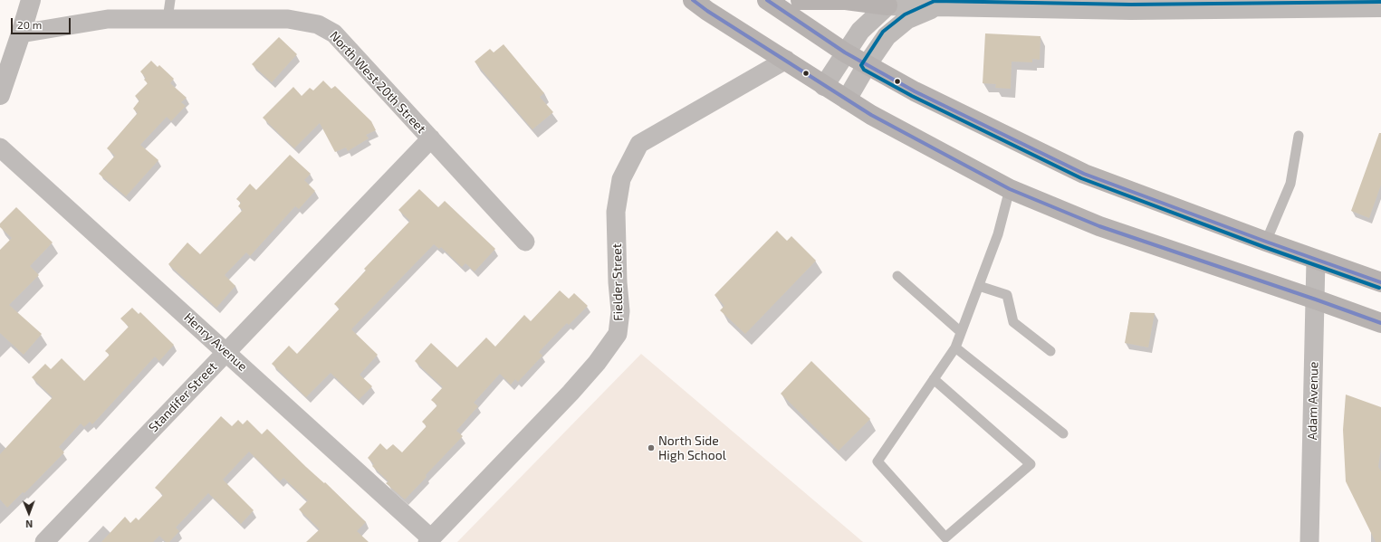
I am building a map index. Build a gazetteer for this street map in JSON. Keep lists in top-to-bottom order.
{
  "streets": {
    "street": [
      "North West 20th Street",
      "Fielder Street",
      "Henry Avenue",
      "Standifer Street",
      "Adam Avenue"
    ]
  },
  "crossings": [
    ["North West 20th Street", "Standifer Street"],
    ["Fielder Street", "Henry Avenue"],
    ["Henry Avenue", "Standifer Street"]
  ],
  "places": ["North Side High School"],
  "scale_bar": "20 m",
  "north": "bottom"
}
